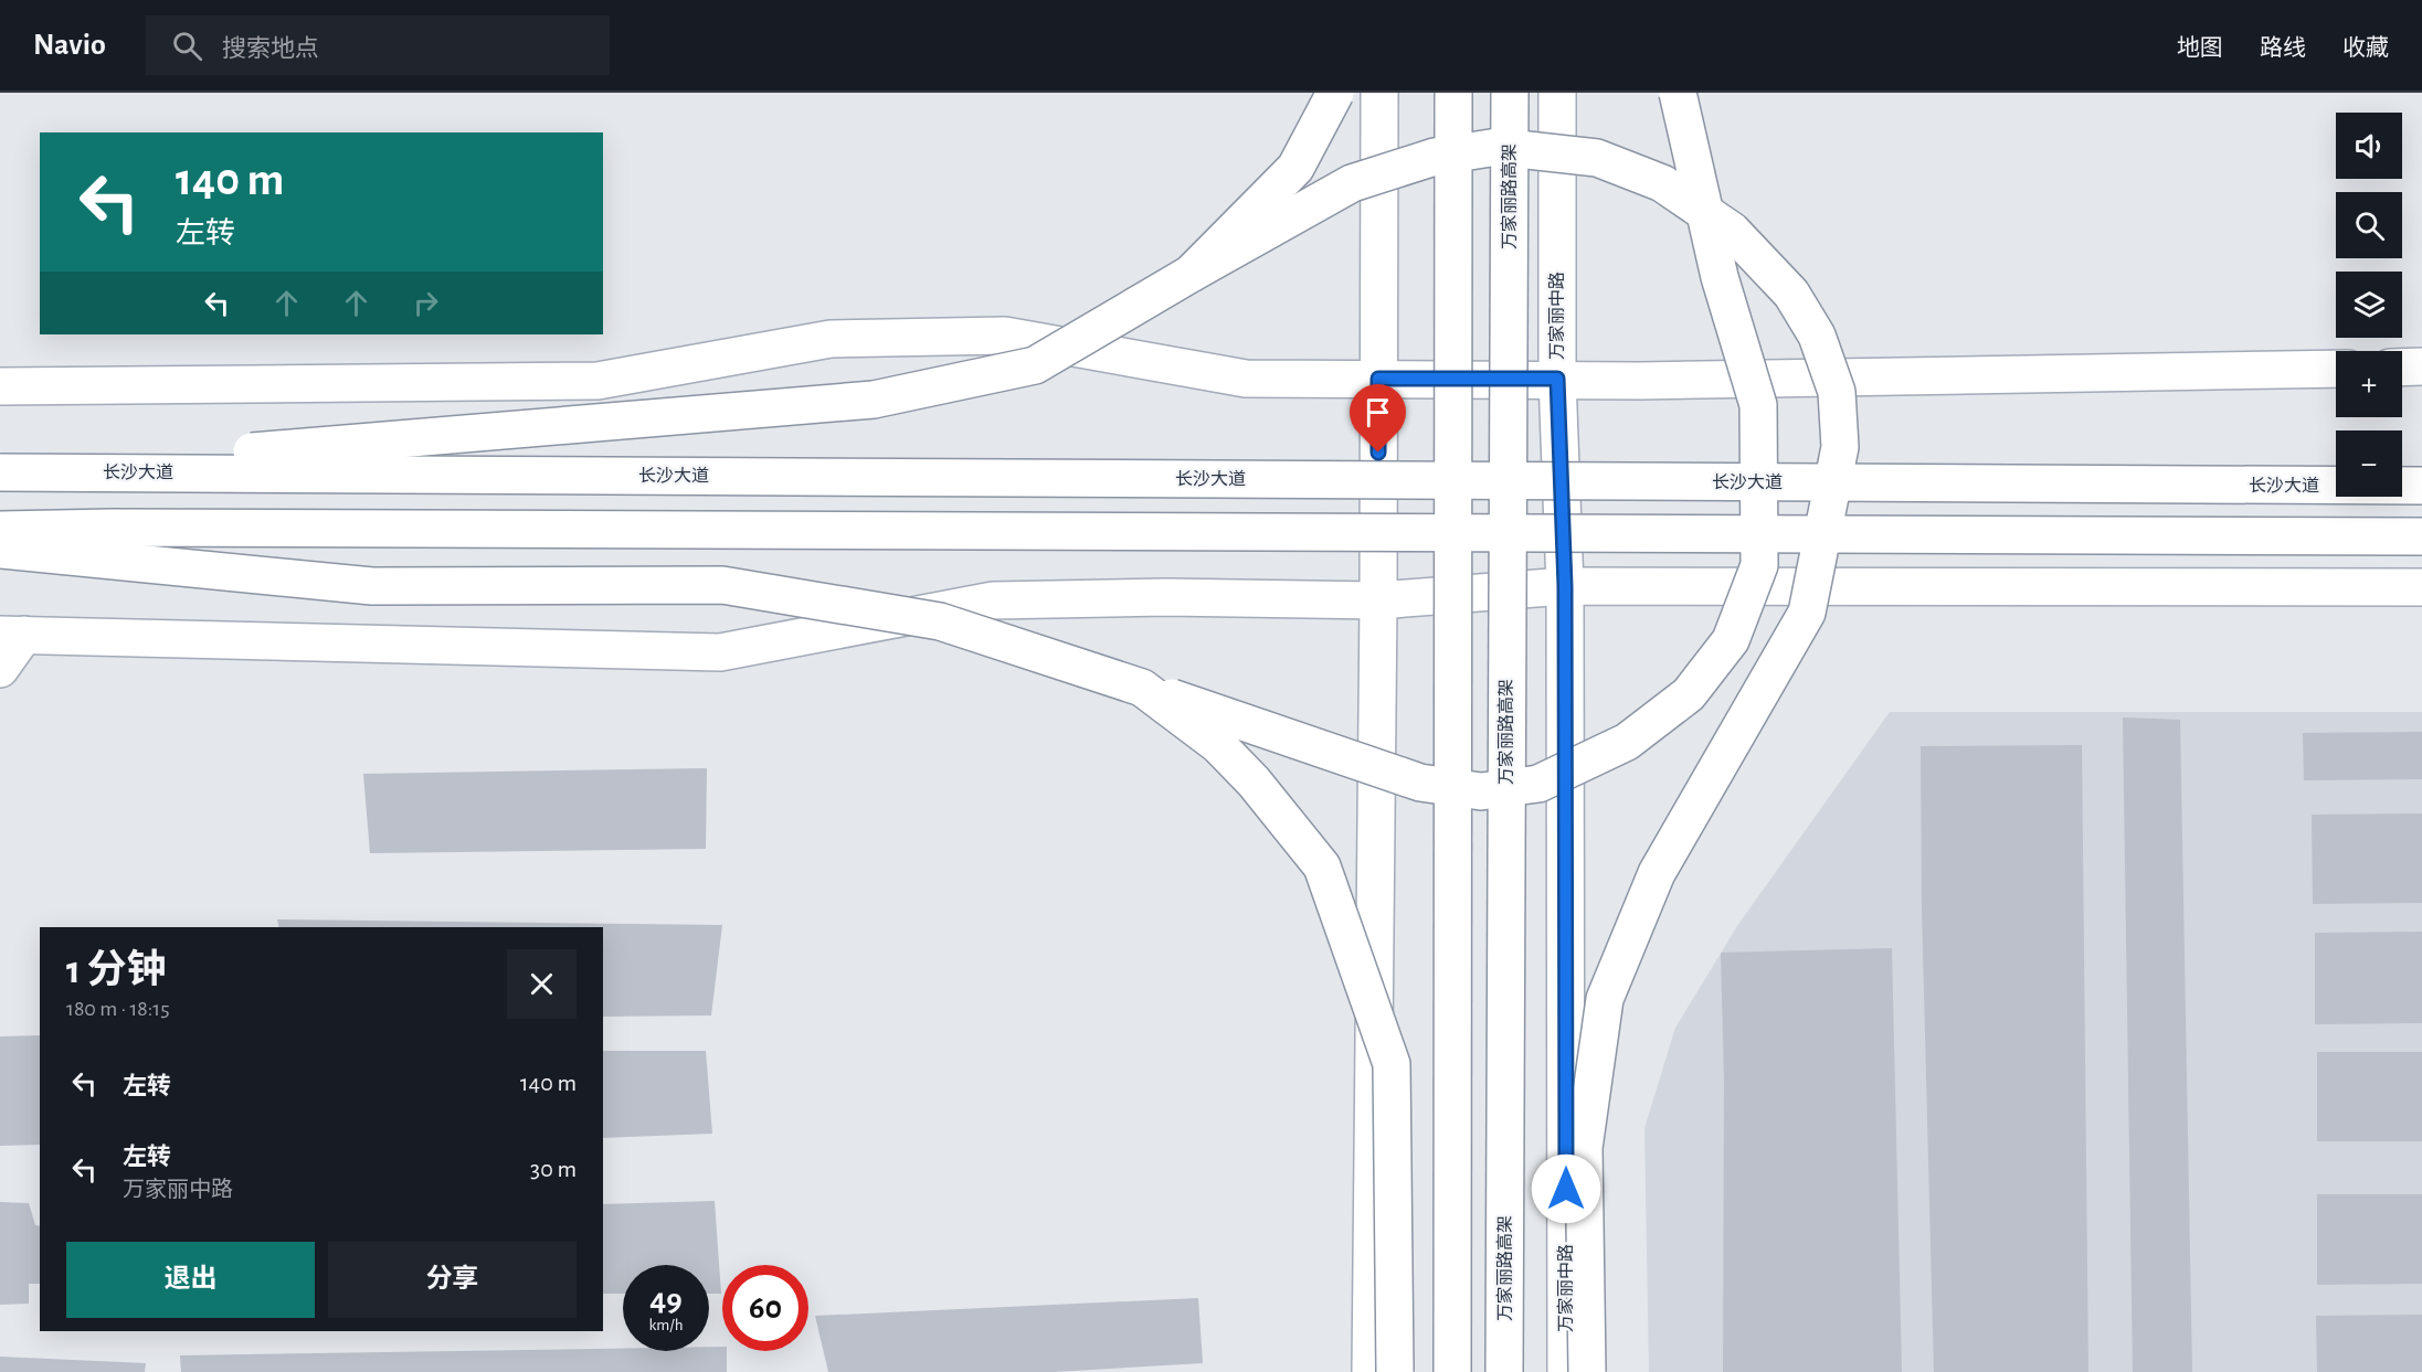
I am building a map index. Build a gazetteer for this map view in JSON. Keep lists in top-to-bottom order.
{
  "streets": {
    "main road": ["万家丽路高架", "万家丽中路", "长沙大道"]
  },
  "page": {
    "header": "Navio",
    "search": "搜索地点",
    "nav": ["地图", "路线", "收藏"],
    "map_buttons": ["+", "−"],
    "turn": ["140 m", "左转"],
    "heading": ["1 分钟", "180 m · 18:15"],
    "list": [
      {
        "name": "左转",
        "value": "140 m"
      },
      {
        "name": "左转",
        "note": "万家丽中路",
        "value": "30 m"
      }
    ],
    "buttons": ["退出", "分享"],
    "speed": "49 km/h",
    "limit": "60"
  }
}
